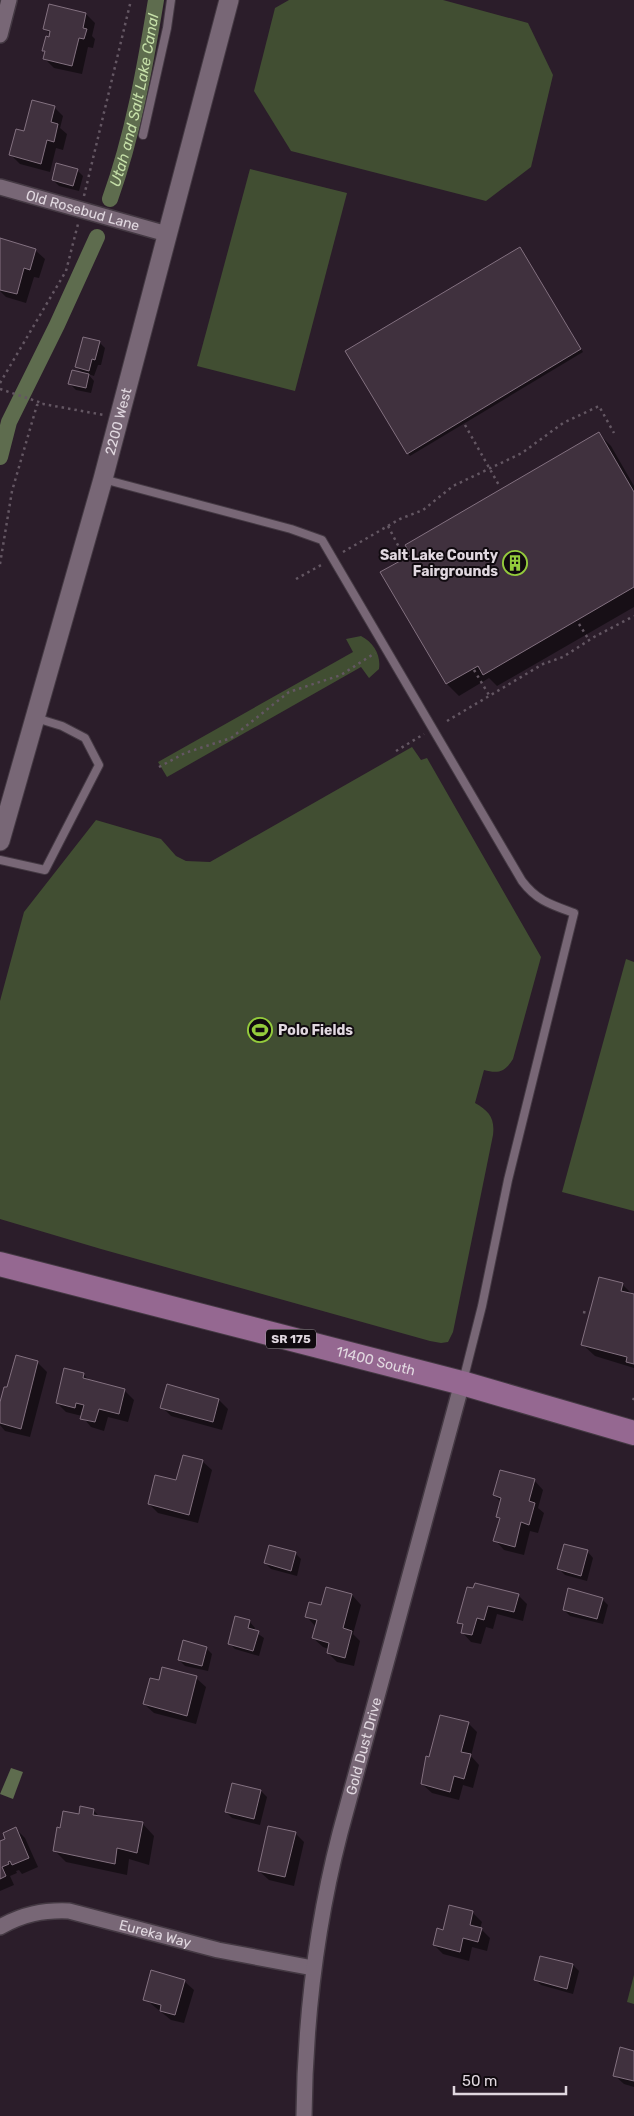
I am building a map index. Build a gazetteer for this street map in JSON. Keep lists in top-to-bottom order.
{
  "streets": {
    "main road": ["SR 175", "11400 South"],
    "street": [
      "Old Rosebud Lane",
      "2200 West",
      "Gold Dust Drive",
      "Eureka Way"
    ]
  },
  "crossings": [
    ["Old Rosebud Lane", "2200 West"],
    ["11400 South", "Gold Dust Drive"],
    ["Gold Dust Drive", "Eureka Way"]
  ],
  "water": ["Utah and Salt Lake Canal"],
  "places": {
    "building": ["Salt Lake County Fairgrounds"],
    "sports": ["Polo Fields"]
  },
  "scale_bar": "50 m"
}
